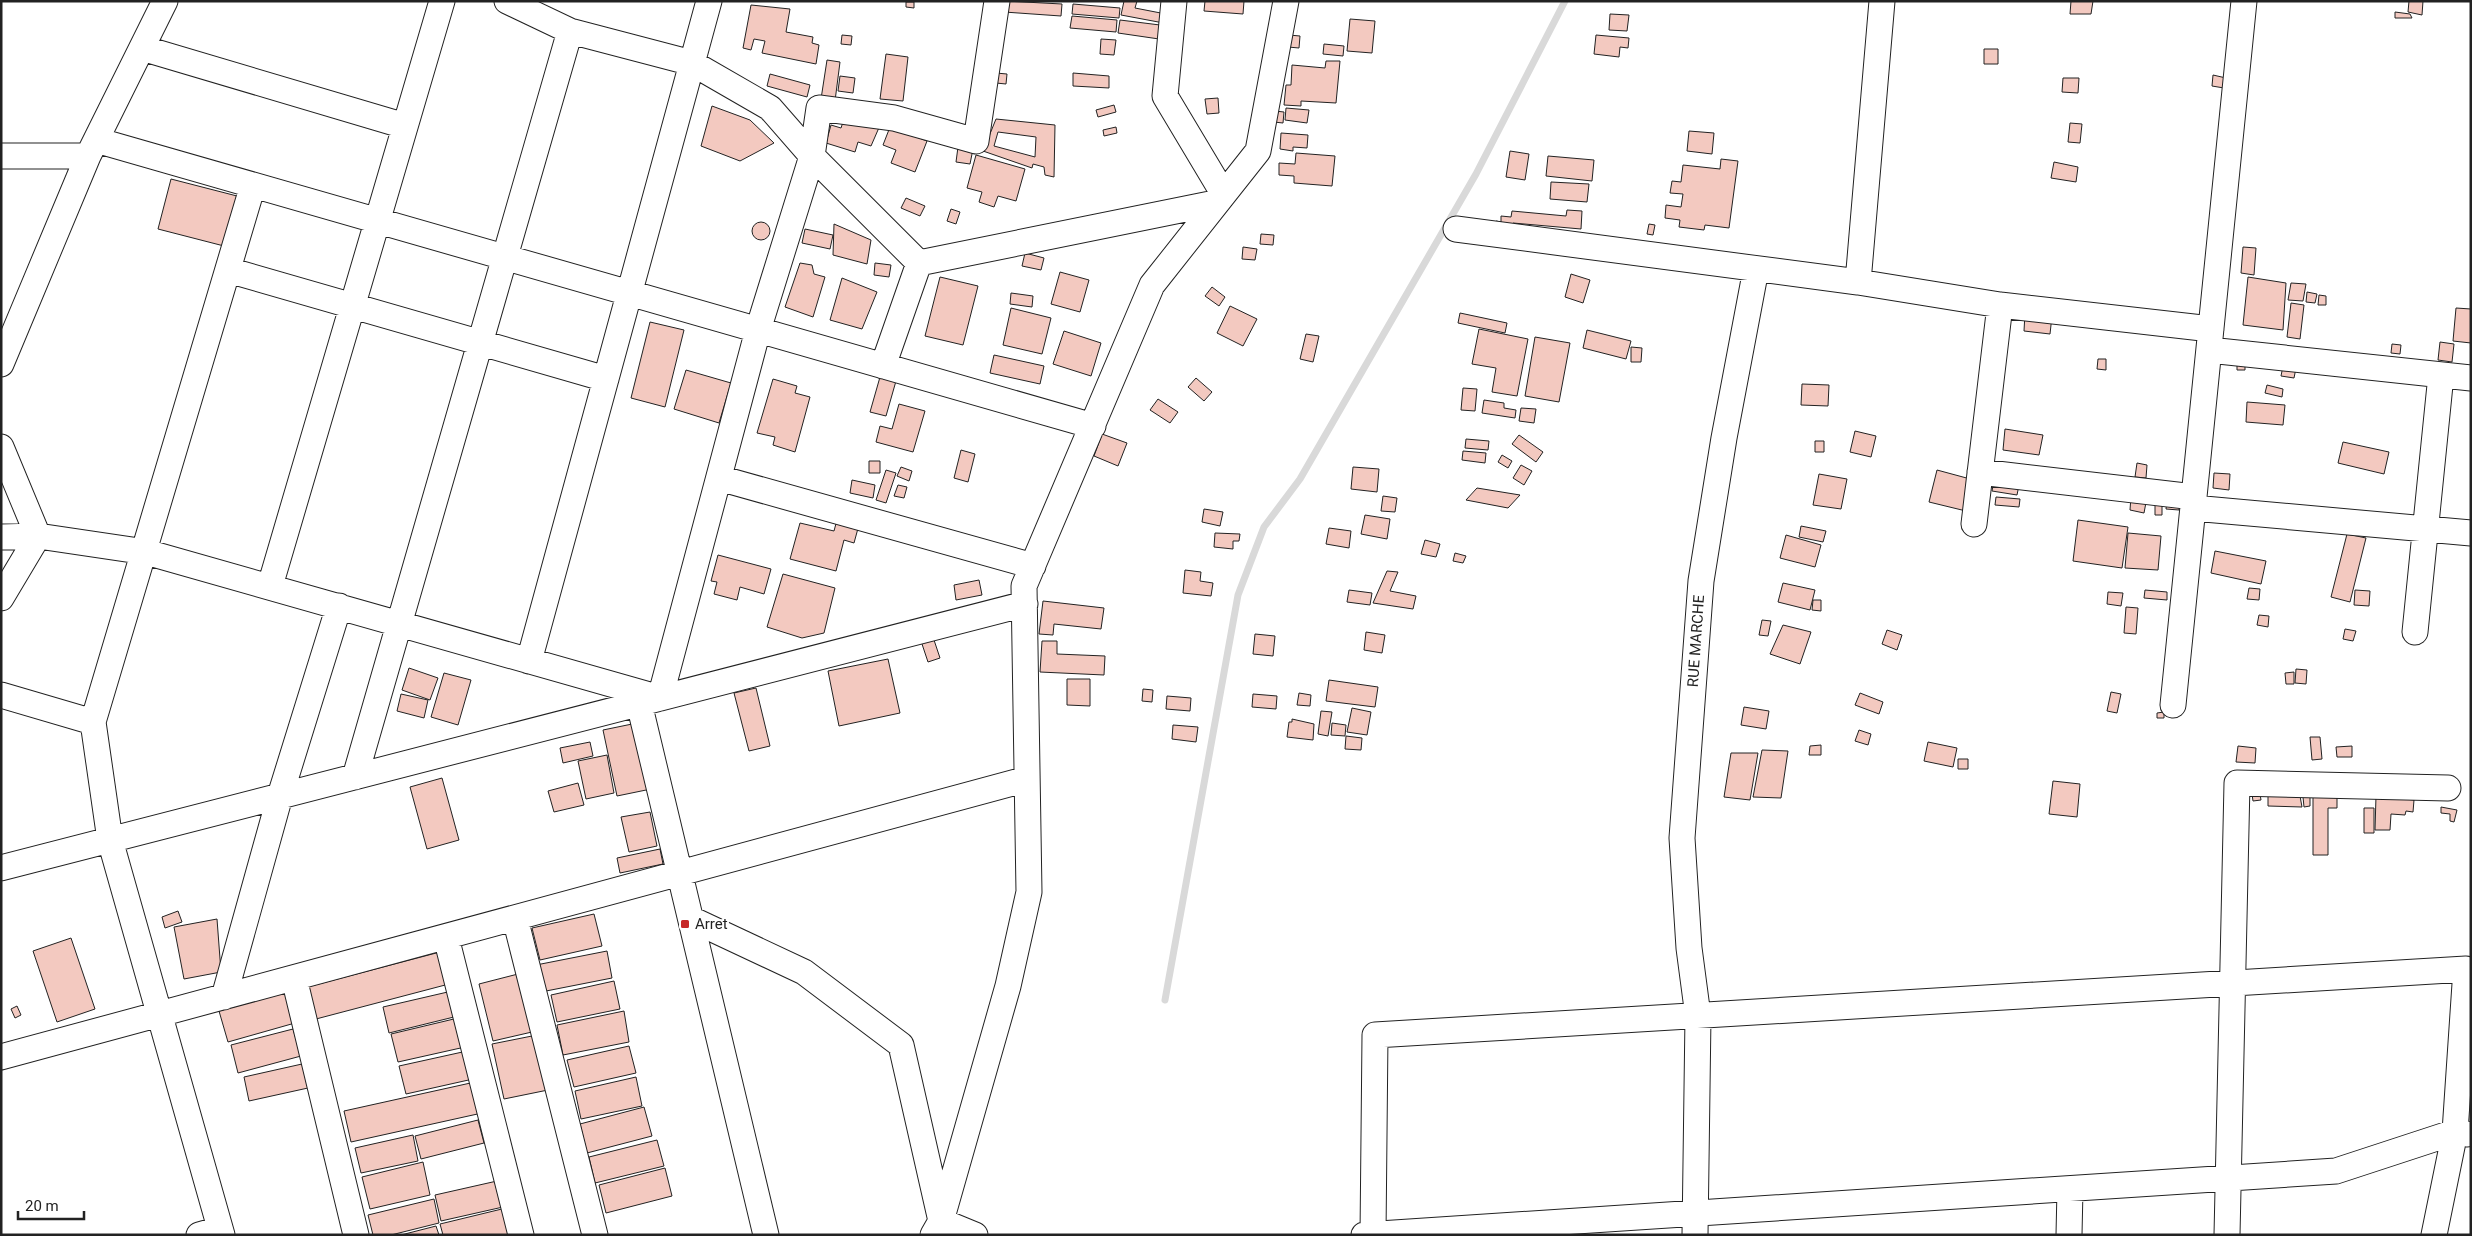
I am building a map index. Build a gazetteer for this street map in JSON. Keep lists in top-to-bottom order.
{
  "streets": {
    "street": ["RUE MARCHE"]
  },
  "places": {
    "transit": ["Arret"]
  },
  "scale_bar": "20 m"
}
